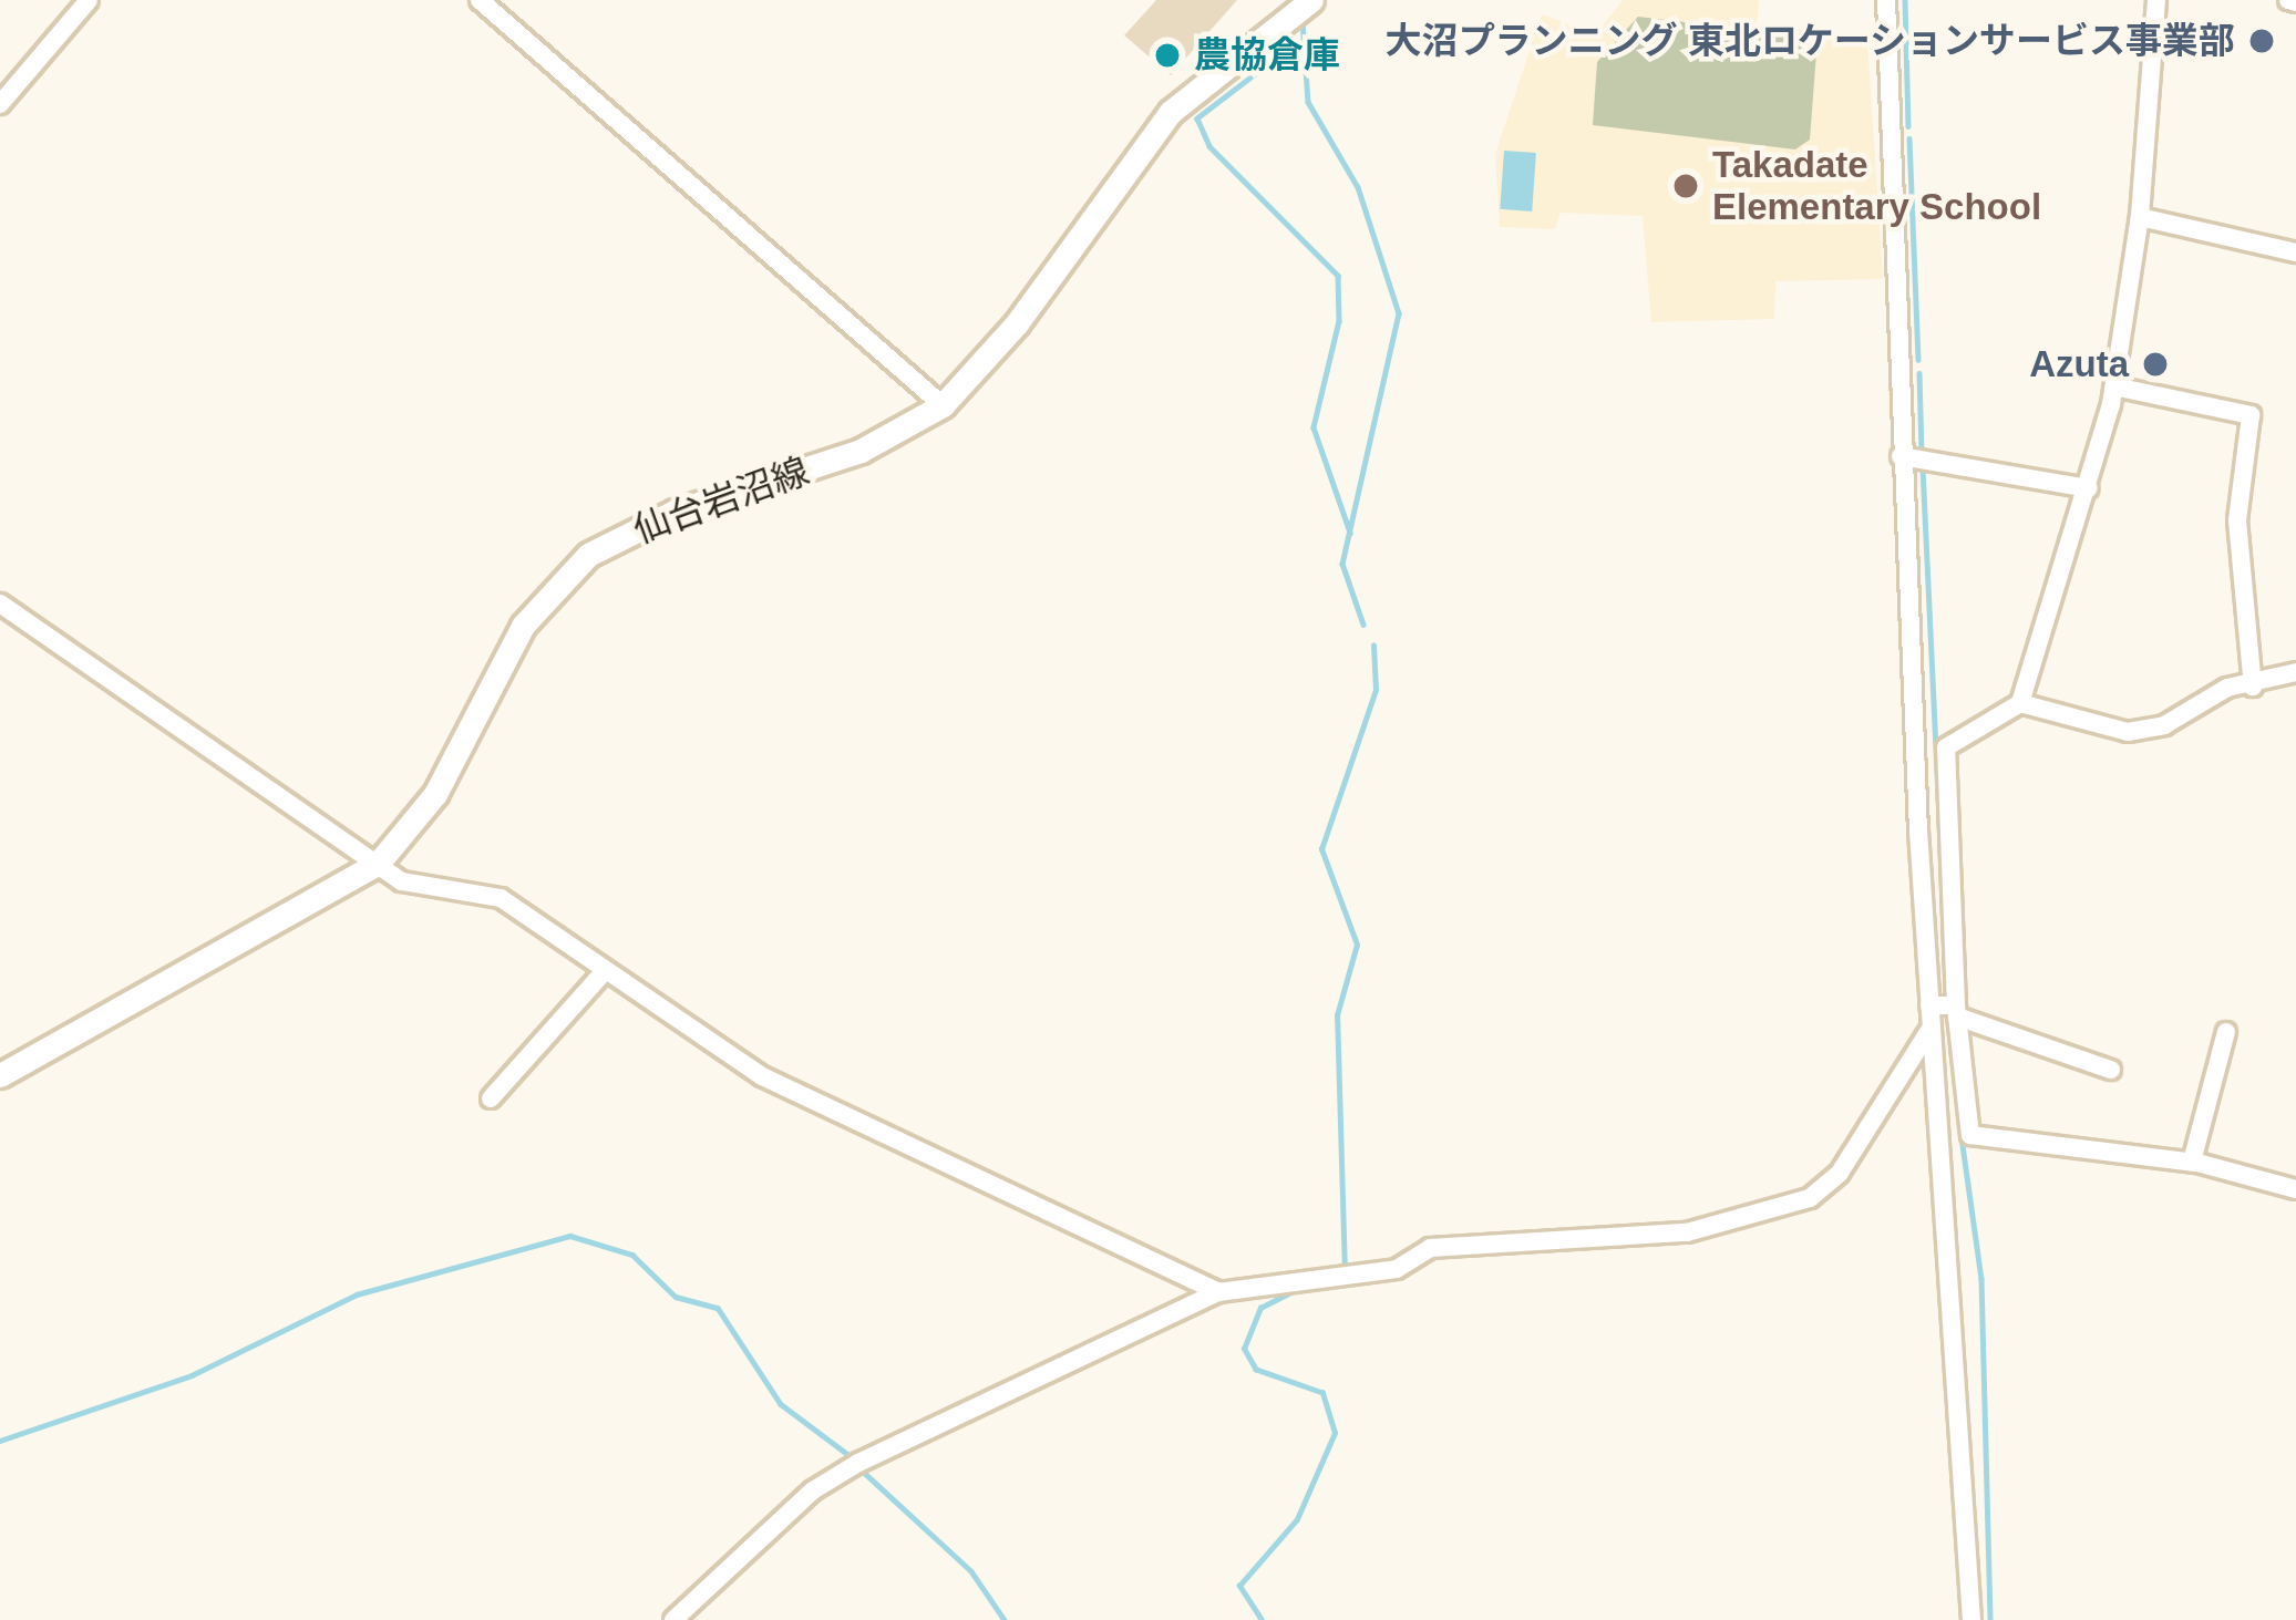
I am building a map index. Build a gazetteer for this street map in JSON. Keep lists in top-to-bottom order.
{
  "streets": {
    "main road": ["仙台岩沼線"]
  },
  "places": [
    "大沼プランニング 東北ロケーションサービス事業部",
    "農協倉庫",
    "Takadate Elementary School",
    "Azuta"
  ]
}
